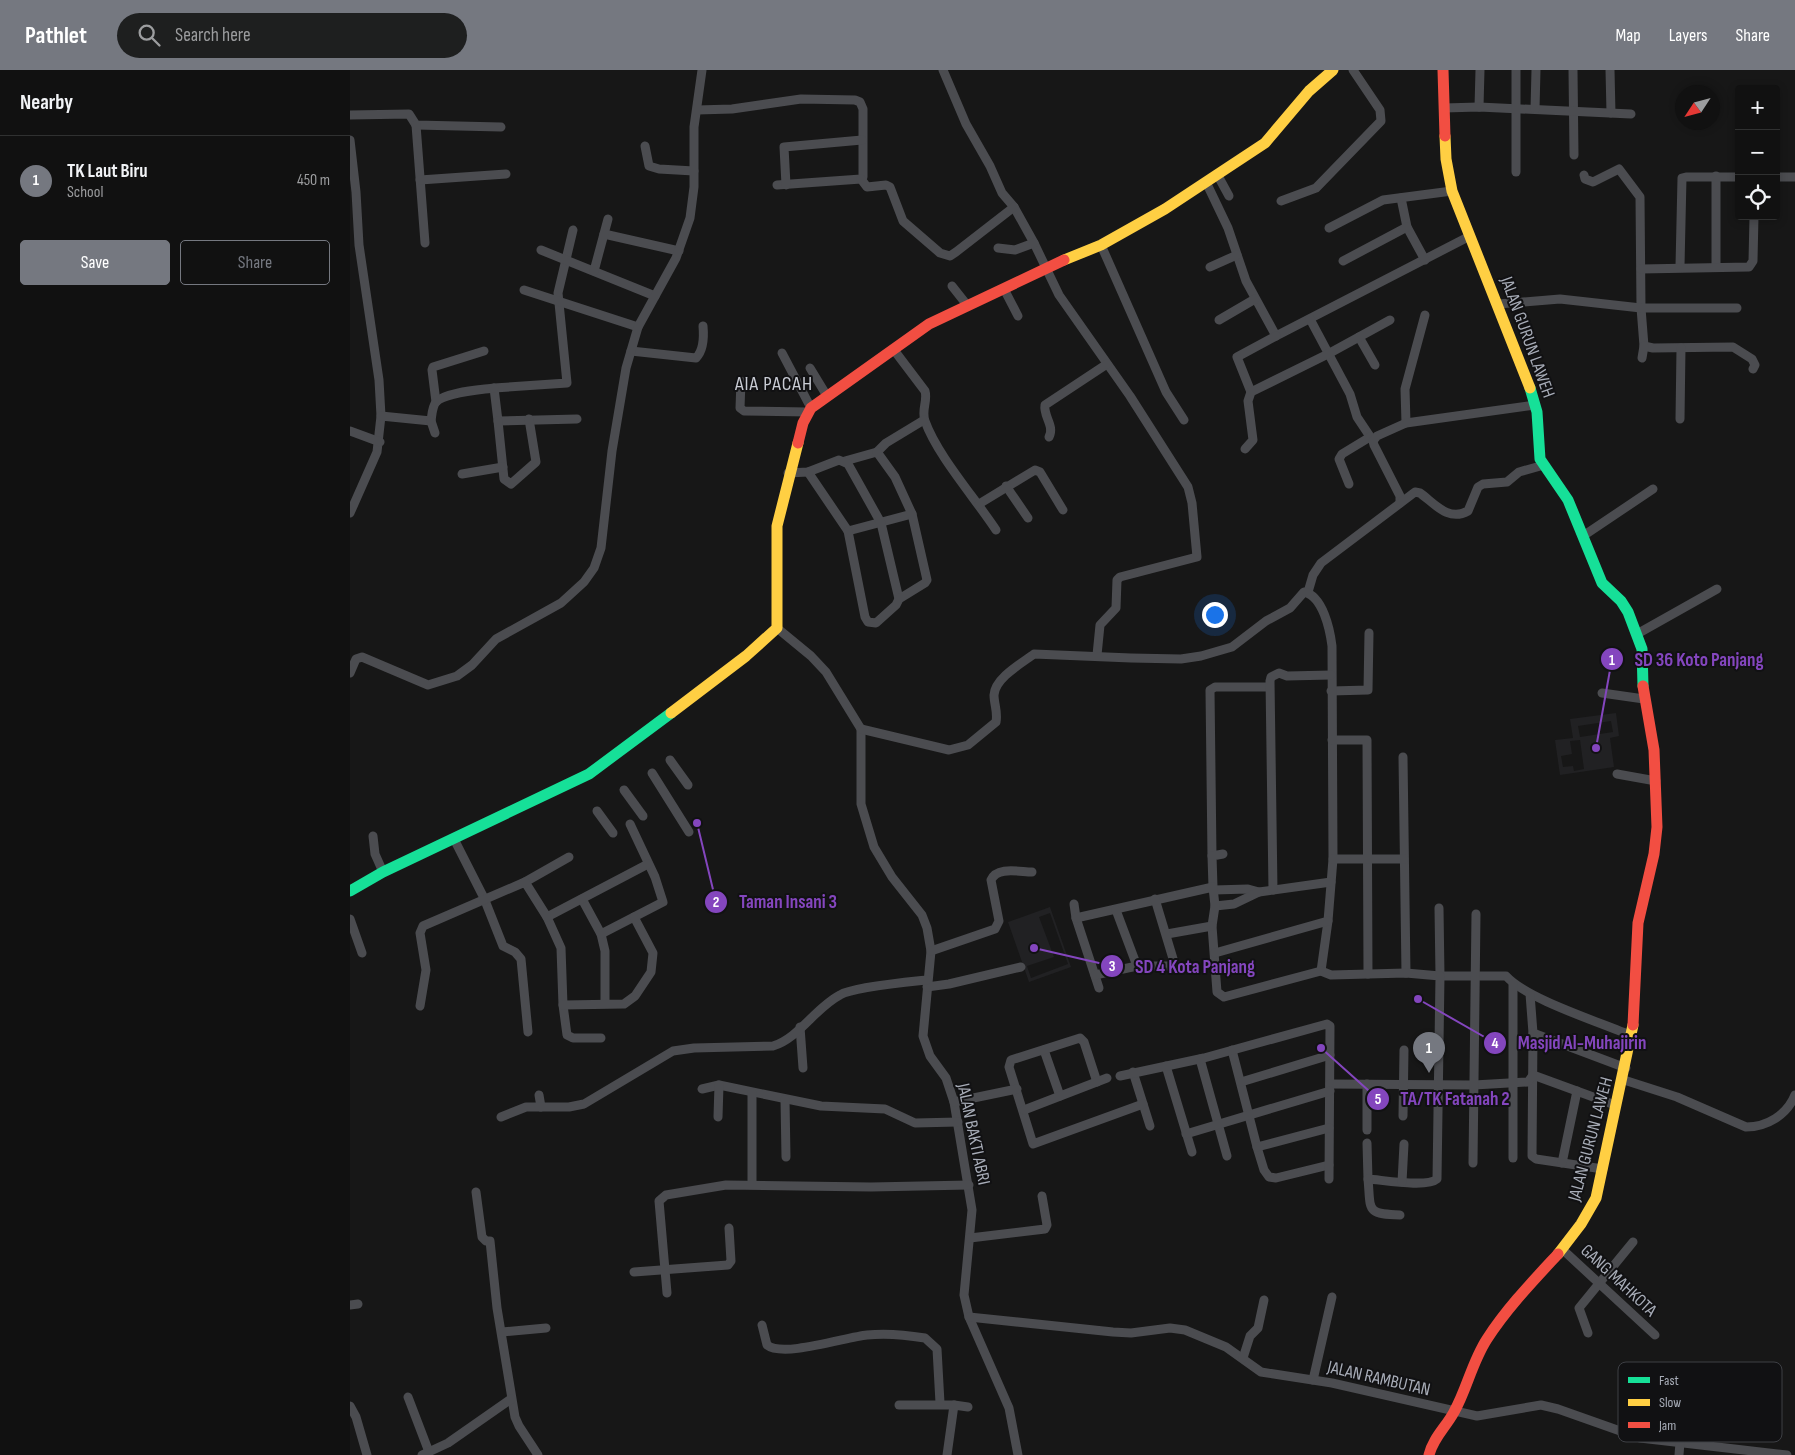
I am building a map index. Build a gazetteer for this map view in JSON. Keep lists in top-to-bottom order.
{
  "streets": {
    "street": [
      "JALAN GURUN LAWEH",
      "JALAN BAKTI ABRI",
      "GANG MAHKOTA",
      "JALAN RAMBUTAN"
    ]
  },
  "crossings": [
    ["JALAN GURUN LAWEH", "GANG MAHKOTA"],
    ["JALAN GURUN LAWEH", "JALAN RAMBUTAN"],
    ["JALAN BAKTI ABRI", "JALAN RAMBUTAN"]
  ],
  "districts": ["AIA PACAH"],
  "places": [
    "SD 36 Koto Panjang",
    "Taman Insani 3",
    "SD 4 Kota Panjang",
    "Masjid Al-Muhajirin",
    "TA/TK Fatanah 2"
  ],
  "legend": ["Fast", "Slow", "Jam"],
  "north": "bottom left",
  "page": {
    "header": "Pathlet",
    "search": "Search here",
    "nav": ["Map", "Layers", "Share"],
    "heading": "Nearby",
    "map_buttons": ["+", "−"],
    "list": [
      {
        "mark": "1",
        "name": "TK Laut Biru",
        "note": "School",
        "value": "450 m"
      }
    ],
    "buttons": ["Save", "Share"],
    "pins": "1"
  }
}
